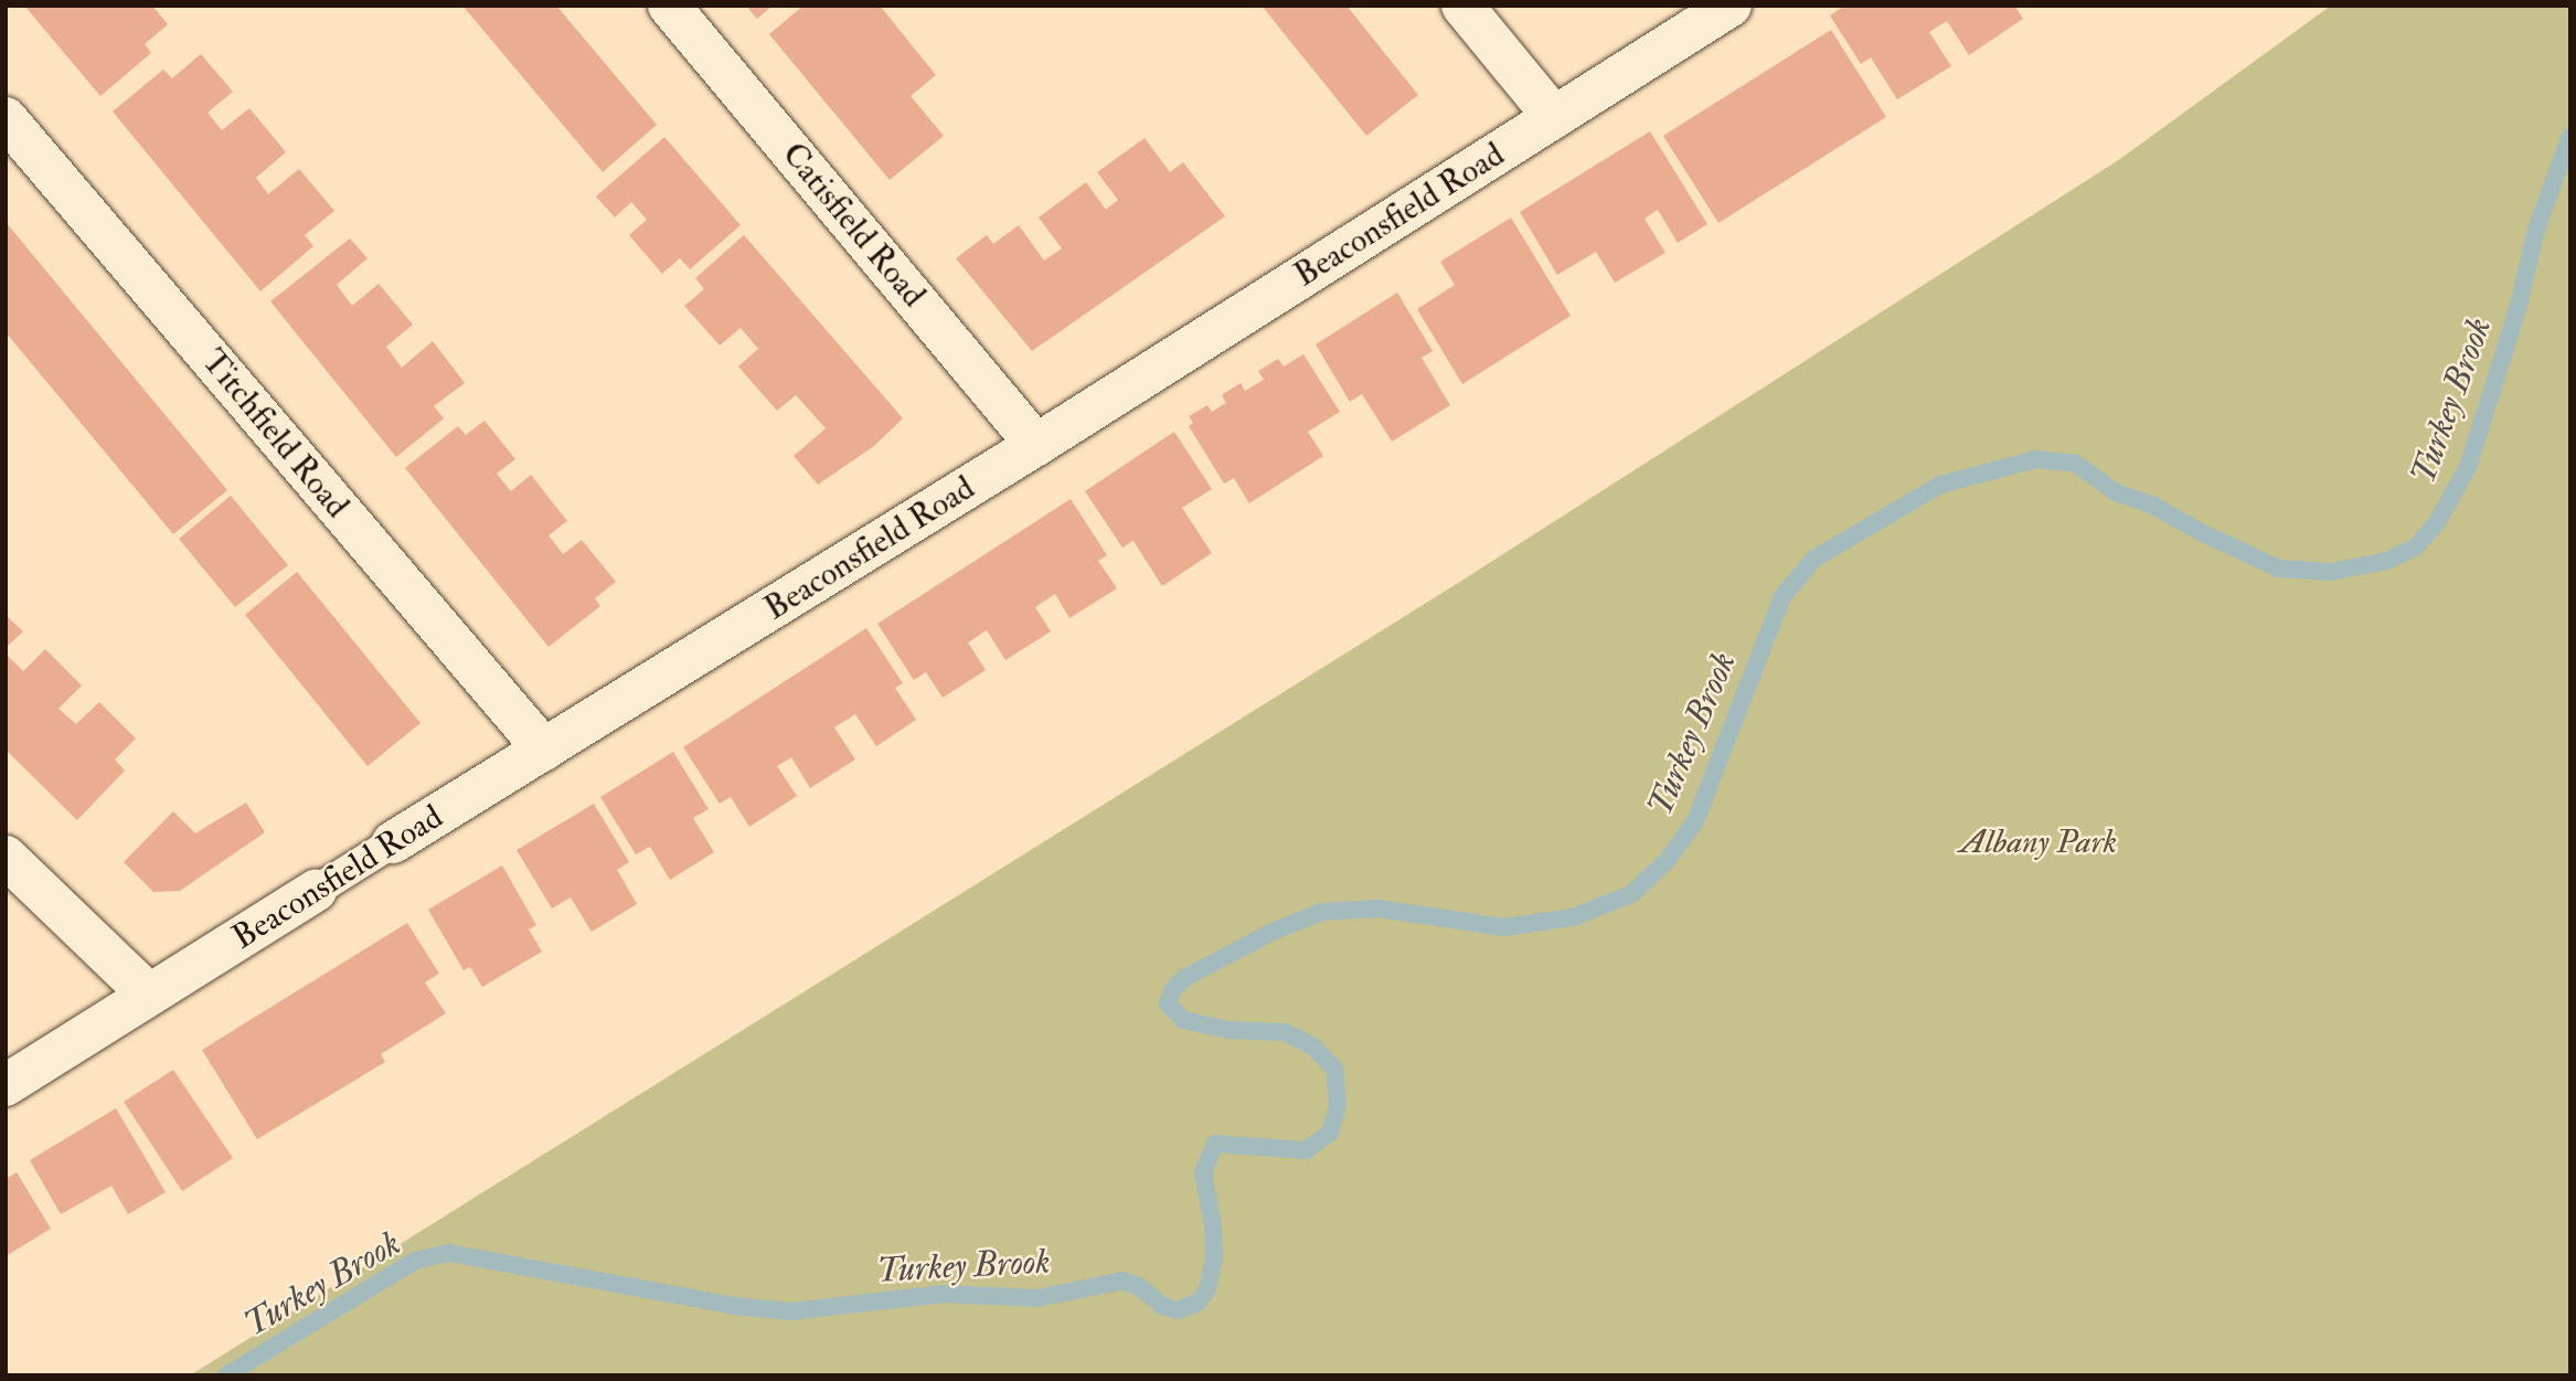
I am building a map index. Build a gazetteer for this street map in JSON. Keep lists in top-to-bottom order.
{
  "streets": {
    "street": ["Beaconsfield Road", "Catisfield Road", "Titchfield Road"]
  },
  "crossings": [
    ["Beaconsfield Road", "Catisfield Road"],
    ["Beaconsfield Road", "Titchfield Road"]
  ],
  "water": ["Turkey Brook"],
  "parks": ["Albany Park"]
}
